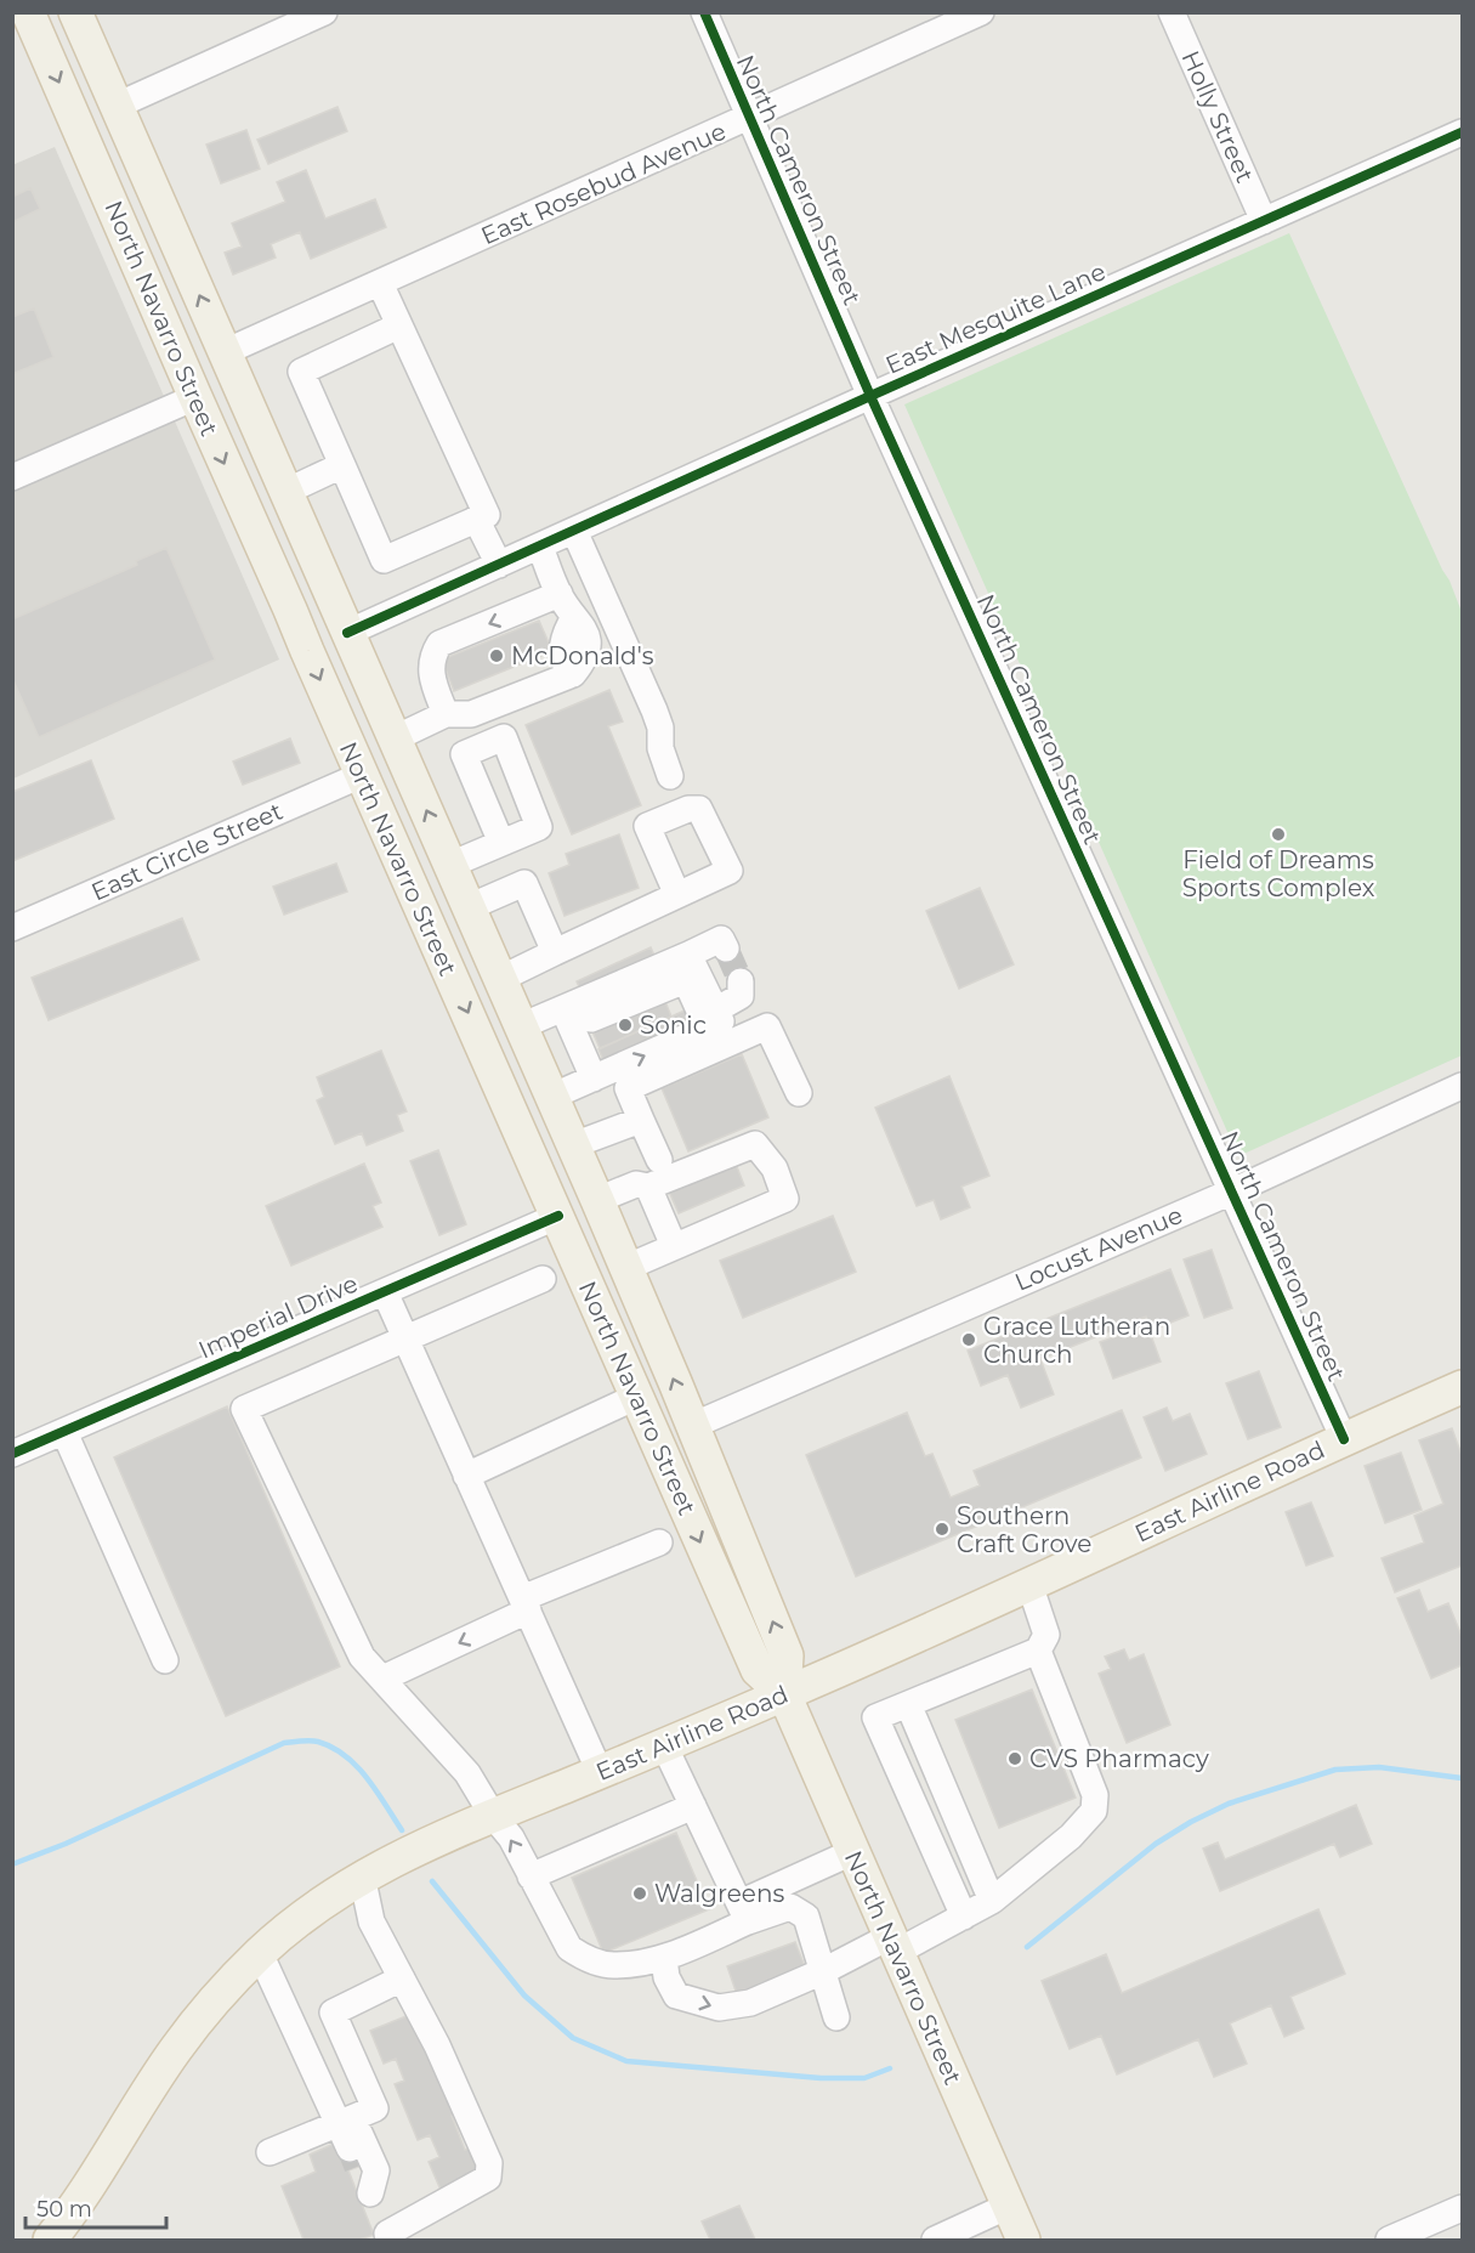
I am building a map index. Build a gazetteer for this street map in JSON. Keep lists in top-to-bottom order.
{
  "streets": {
    "main road": ["North Navarro Street", "East Airline Road"],
    "street": [
      "Holly Street",
      "North Cameron Street",
      "East Rosebud Avenue",
      "East Mesquite Lane",
      "East Circle Street",
      "Locust Avenue",
      "Imperial Drive"
    ]
  },
  "crossings": [
    ["Holly Street", "East Mesquite Lane"],
    ["North Cameron Street", "East Rosebud Avenue"],
    ["North Cameron Street", "East Mesquite Lane"],
    ["North Cameron Street", "Locust Avenue"],
    ["North Cameron Street", "East Airline Road"],
    ["East Rosebud Avenue", "North Navarro Street"],
    ["North Navarro Street", "East Mesquite Lane"],
    ["North Navarro Street", "East Circle Street"],
    ["North Navarro Street", "Locust Avenue"],
    ["North Navarro Street", "Imperial Drive"],
    ["North Navarro Street", "East Airline Road"]
  ],
  "places": [
    "McDonald's",
    "Field of Dreams Sports Complex",
    "Sonic",
    "Grace Lutheran Church",
    "Southern Craft Grove",
    "CVS Pharmacy",
    "Walgreens"
  ],
  "scale_bar": "50 m"
}
